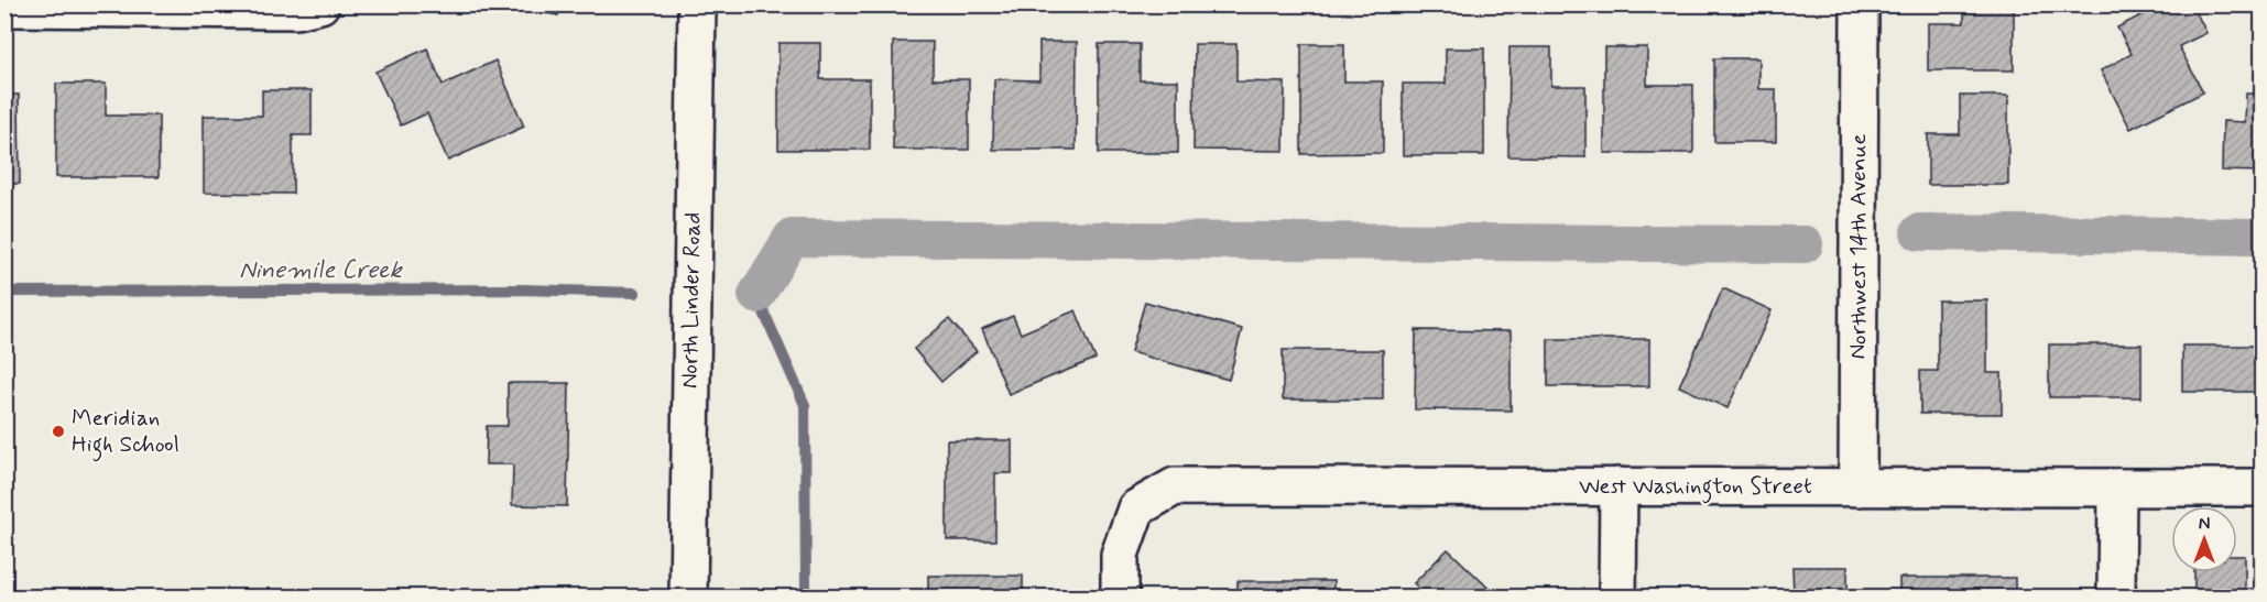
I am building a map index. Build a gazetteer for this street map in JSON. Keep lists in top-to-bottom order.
{
  "streets": {
    "street": ["Northwest 14th Avenue", "North Linder Road", "West Washington Street"]
  },
  "crossings": [
    ["Northwest 14th Avenue", "West Washington Street"]
  ],
  "water": ["Ninemile Creek"],
  "places": ["Meridian High School"],
  "north": "top"
}
